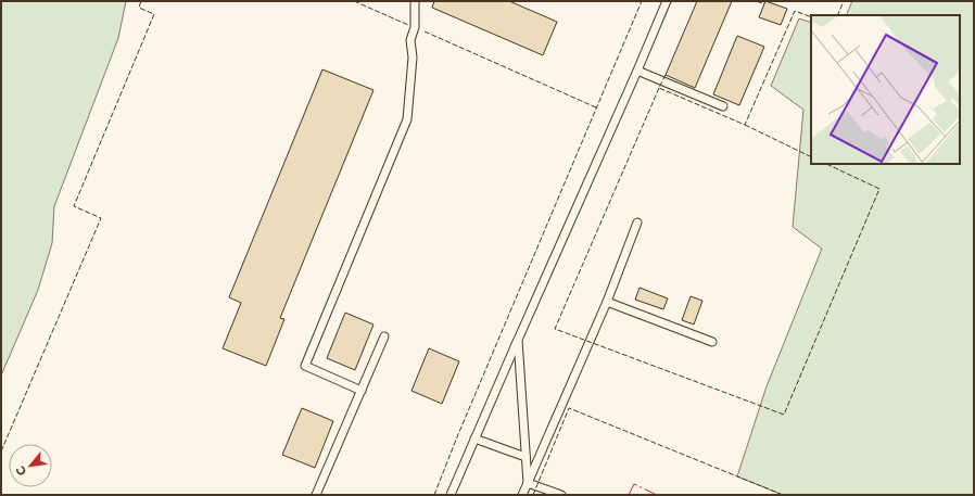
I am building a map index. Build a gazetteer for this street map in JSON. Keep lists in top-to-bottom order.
{
  "north": "bottom left"
}
